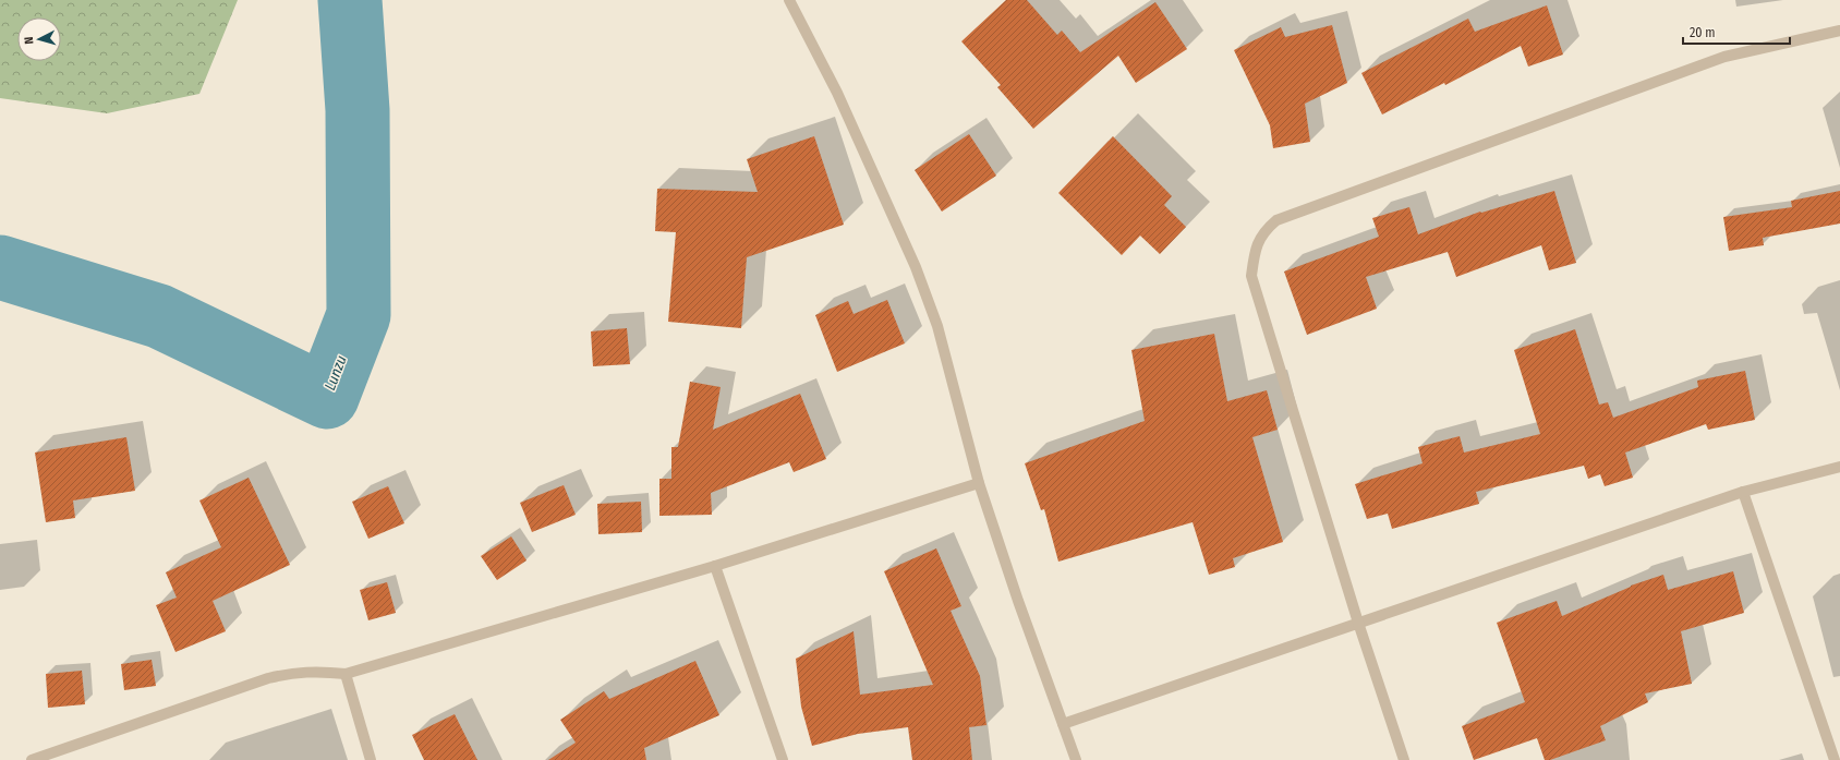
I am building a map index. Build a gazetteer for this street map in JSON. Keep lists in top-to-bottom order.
{
  "water": ["Lunzu"],
  "scale_bar": "20 m",
  "north": "left"
}
